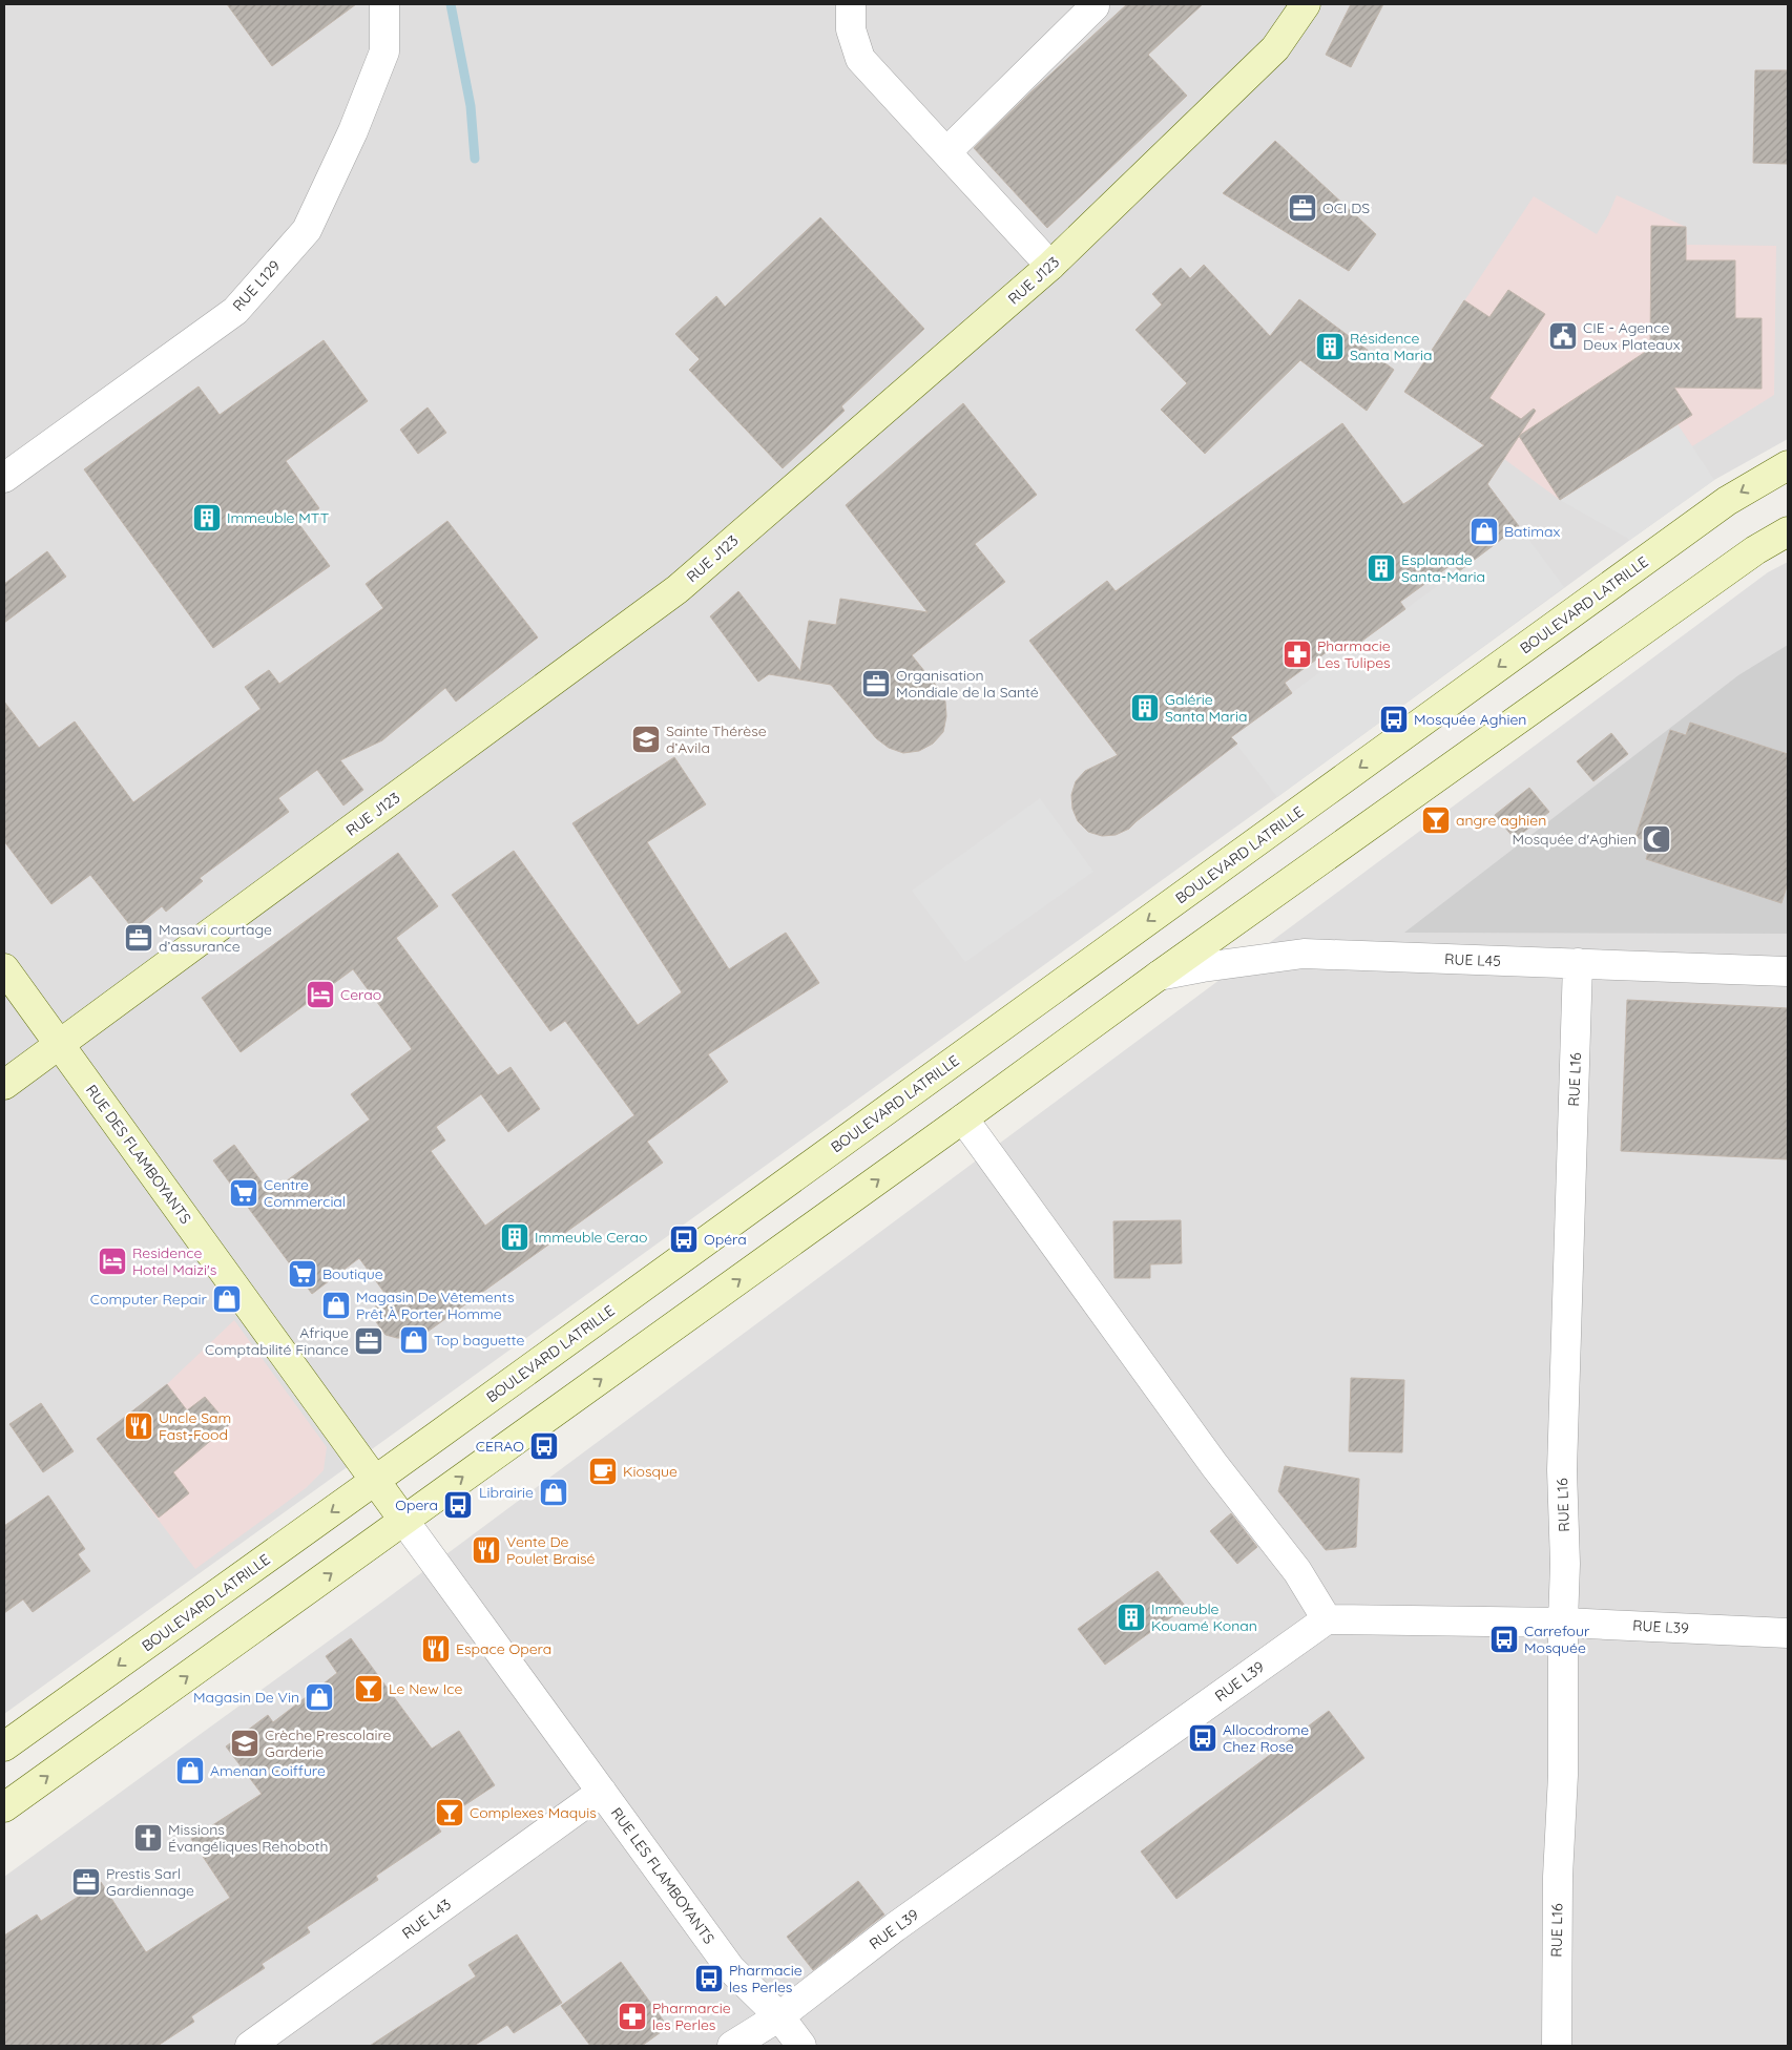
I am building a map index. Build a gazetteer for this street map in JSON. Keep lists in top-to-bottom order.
{
  "streets": {
    "main road": ["RUE J123", "BOULEVARD LATRILLE", "RUE DES FLAMBOYANTS"],
    "street": [
      "RUE L129",
      "RUE L45",
      "RUE L16",
      "RUE L39",
      "RUE LES FLAMBOYANTS",
      "RUE L43"
    ]
  },
  "crossings": [
    ["RUE J123", "RUE DES FLAMBOYANTS"],
    ["BOULEVARD LATRILLE", "RUE DES FLAMBOYANTS"],
    ["RUE L45", "RUE L16"],
    ["RUE L16", "RUE L39"],
    ["RUE DES FLAMBOYANTS", "RUE LES FLAMBOYANTS"],
    ["RUE L39", "RUE LES FLAMBOYANTS"],
    ["RUE LES FLAMBOYANTS", "RUE L43"]
  ],
  "places": {
    "office": [
      "OCI DS",
      "Organisation Mondiale de la Santé",
      "Masavi courtage d’assurance",
      "Afrique Comptabilité Finance",
      "Prestis Sarl Gardiennage"
    ],
    "public building": ["CIE - Agence Deux Plateaux"],
    "building": [
      "Résidence Santa Maria",
      "Immeuble MTT",
      "Esplanade Santa-Maria",
      "Galérie Santa Maria",
      "Immeuble Cerao",
      "Immeuble Kouamé Konan"
    ],
    "shop": [
      "Batimax",
      "Computer Repair",
      "Magasin De Vêtements Prêt À Porter Homme",
      "Top baguette",
      "Librairie",
      "Magasin De Vin",
      "Amenan Coiffure"
    ],
    "pharmacy": ["Pharmacie Les Tulipes", "Pharmarcie les Perles"],
    "bus stop": [
      "Mosquée Aghien",
      "Opéra",
      "CERAO",
      "Opera",
      "Carrefour Mosquée",
      "Allocodrome Chez Rose",
      "Pharmacie les Perles"
    ],
    "school or university": ["Sainte Thérèse d’Avila", "Crèche Prescolaire Garderie"],
    "bar": ["angre aghien", "Le New Ice", "Complexes Maquis"],
    "mosque": ["Mosquée d'Aghien"],
    "hotel": ["Cerao", "Residence Hotel Maizi's"],
    "supermarket": ["Centre Commercial", "Boutique"],
    "restaurant": ["Uncle Sam Fast-Food", "Vente De Poulet Braisé", "Espace Opera"],
    "cafe": ["Kiosque"],
    "church": ["Missions Évangéliques Rehoboth"]
  }
}
